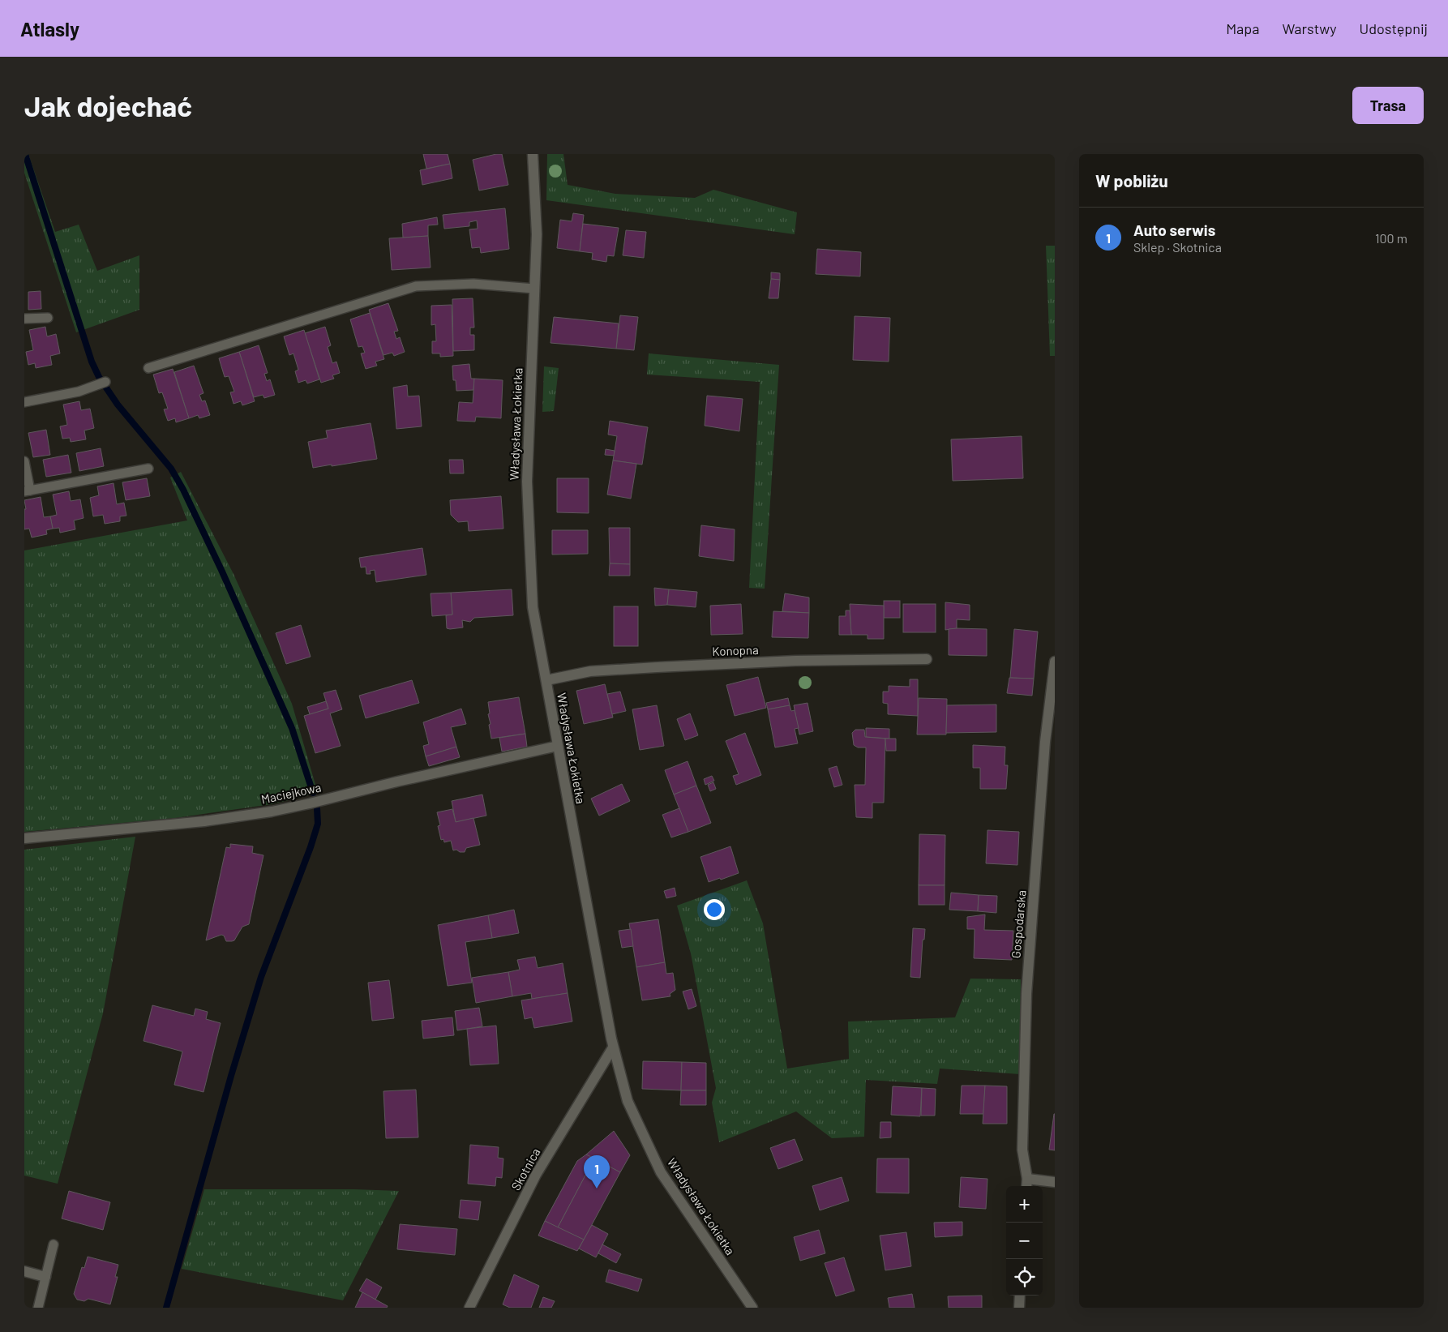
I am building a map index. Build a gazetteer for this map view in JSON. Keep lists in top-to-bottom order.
{
  "streets": {
    "street": [
      "Władysława Łokietka",
      "Konopna",
      "Maciejkowa",
      "Gospodarska",
      "Skotnica"
    ]
  },
  "crossings": [
    ["Władysława Łokietka", "Konopna"],
    ["Władysława Łokietka", "Maciejkowa"],
    ["Władysława Łokietka", "Skotnica"]
  ],
  "page": {
    "header": "Atlasly",
    "nav": ["Mapa", "Warstwy", "Udostępnij"],
    "buttons": "Trasa",
    "title": "Jak dojechać",
    "heading": "W pobliżu",
    "list": [
      {
        "mark": "1",
        "name": "Auto serwis",
        "note": "Sklep · Skotnica",
        "value": "100 m"
      }
    ],
    "pins": "1",
    "map_buttons": ["+", "−"]
  }
}
